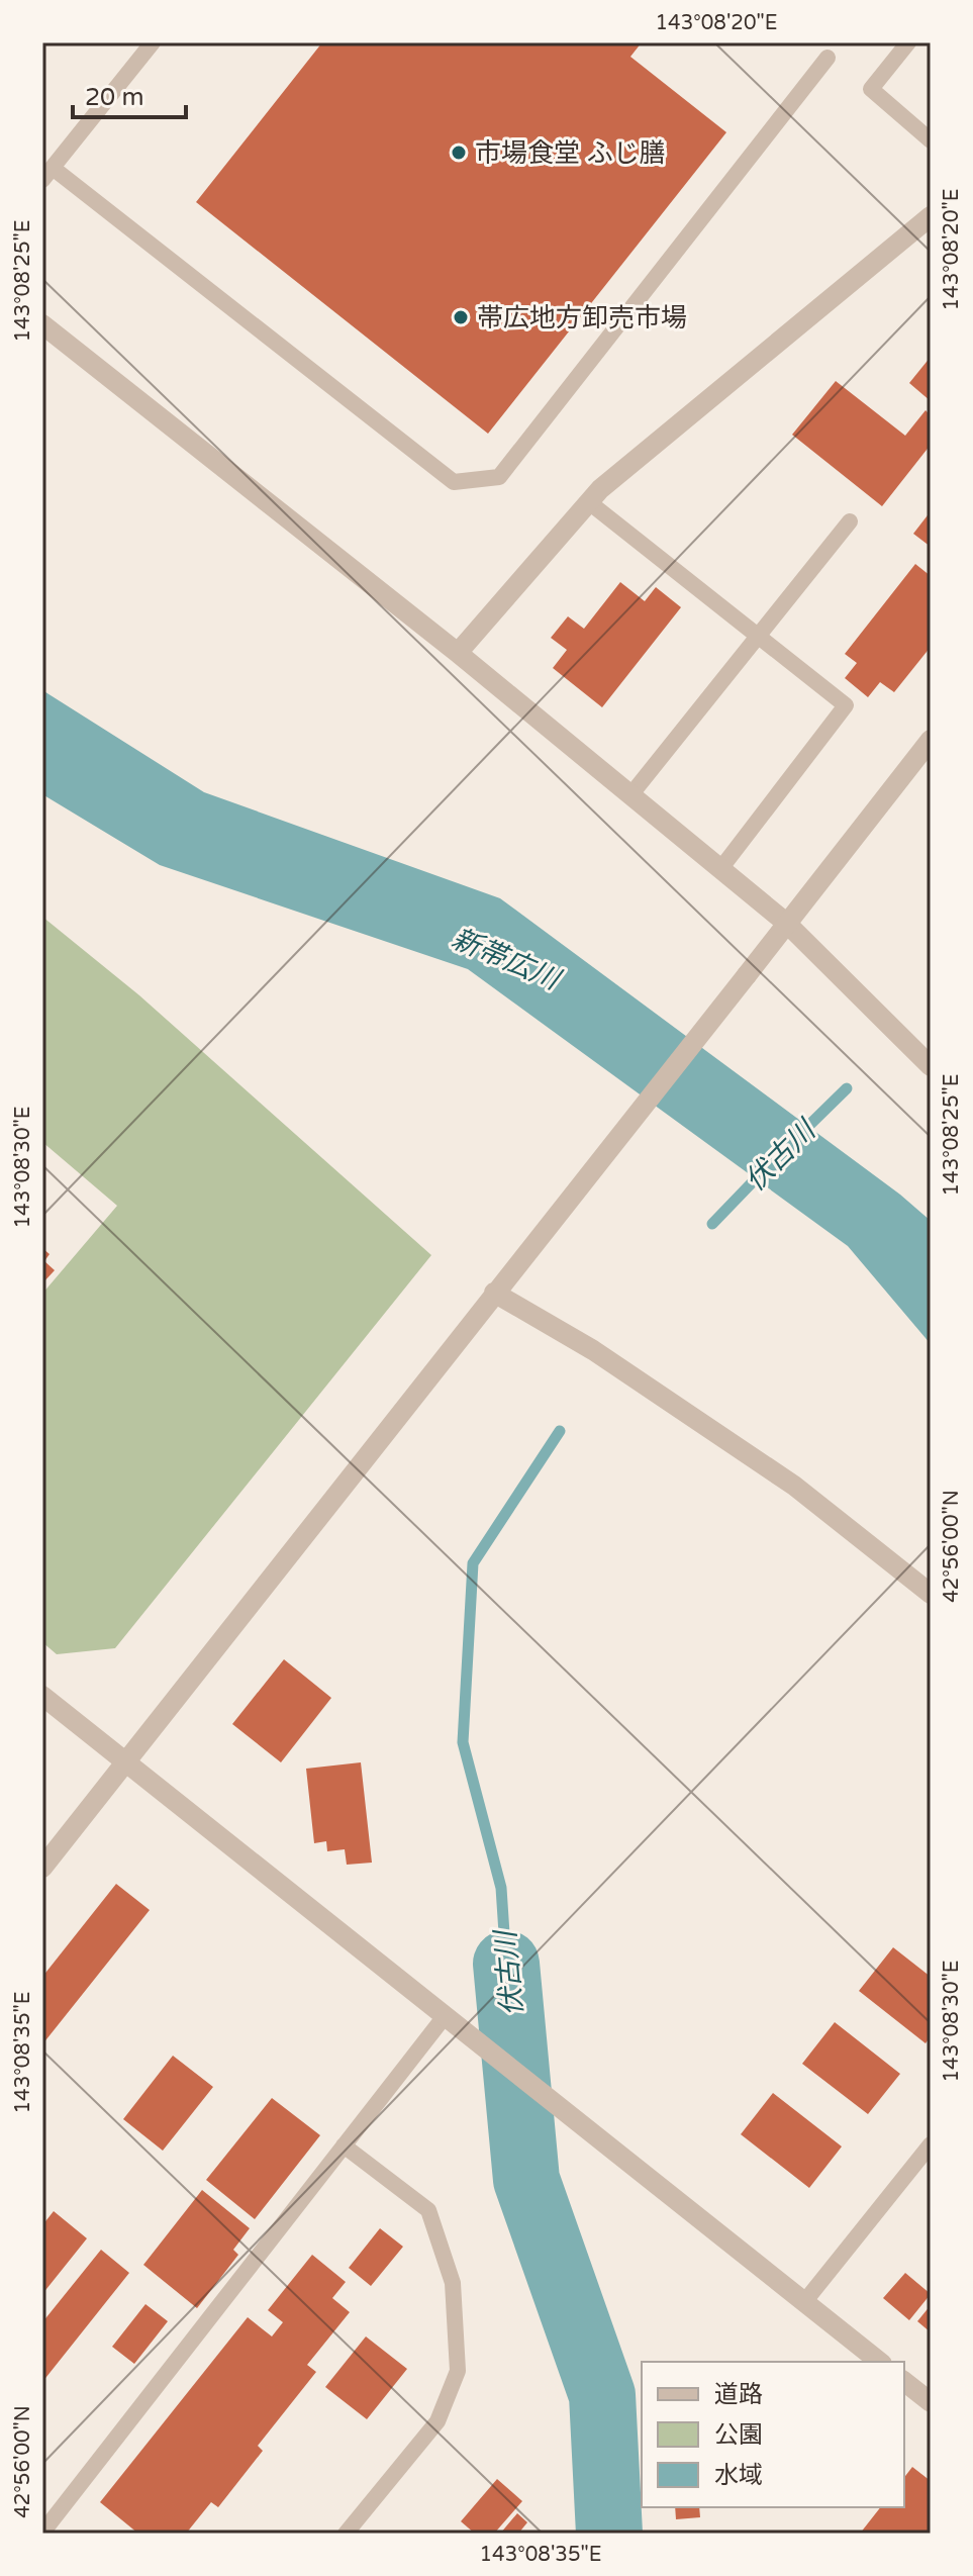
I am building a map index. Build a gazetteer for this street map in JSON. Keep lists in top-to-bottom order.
{
  "water": ["新帯広川", "伏古川"],
  "places": ["市場食堂 ふじ膳", "帯広地方卸売市場"],
  "legend": ["道路", "公園", "水域"],
  "scale_bar": "20 m",
  "coordinates": [
    "143°08'20\"E",
    "143°08'25\"E",
    "143°08'30\"E",
    "42°56'00\"N",
    "143°08'35\"E"
  ]
}
